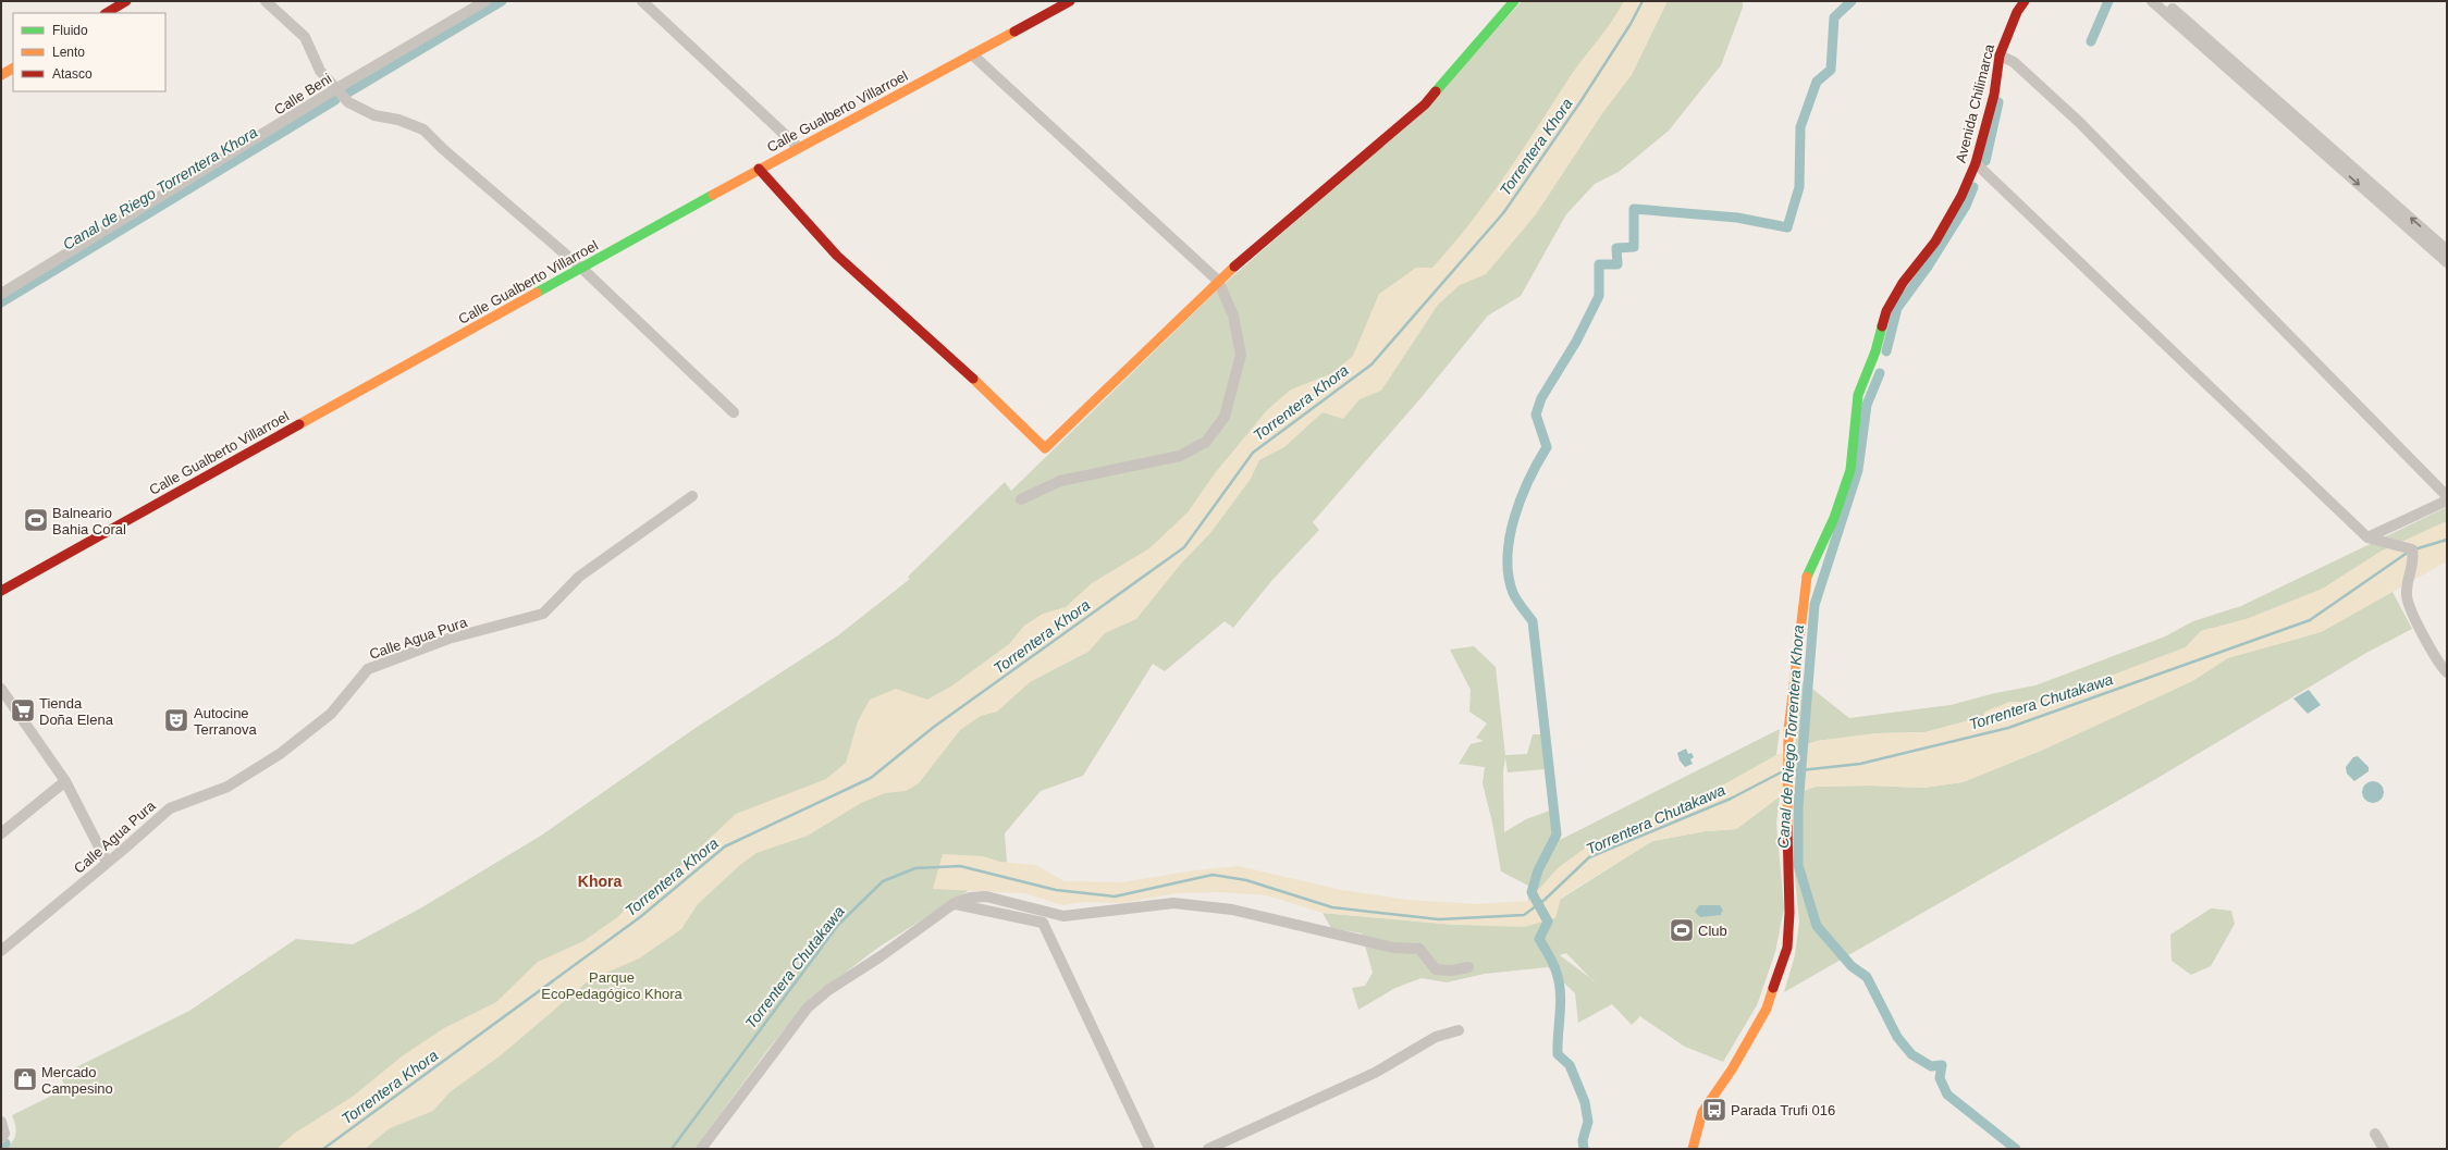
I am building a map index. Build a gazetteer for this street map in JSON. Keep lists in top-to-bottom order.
{
  "streets": {
    "street": [
      "Calle Beni",
      "Avenida Chilimarca",
      "Calle Gualberto Villarroel",
      "Calle Agua Pura"
    ]
  },
  "districts": ["Khora"],
  "water": ["Torrentera Khora", "Canal de Riego Torrentera Khora", "Torrentera Chutakawa"],
  "parks": ["Parque EcoPedagógico Khora"],
  "places": {
    "sports": ["Balneario Bahia Coral", "Club"],
    "supermarket": ["Tienda Doña Elena"],
    "theatre": ["Autocine Terranova"],
    "shop": ["Mercado Campesino"],
    "bus stop": ["Parada Trufi 016"]
  },
  "legend": ["Fluido", "Lento", "Atasco"]
}
